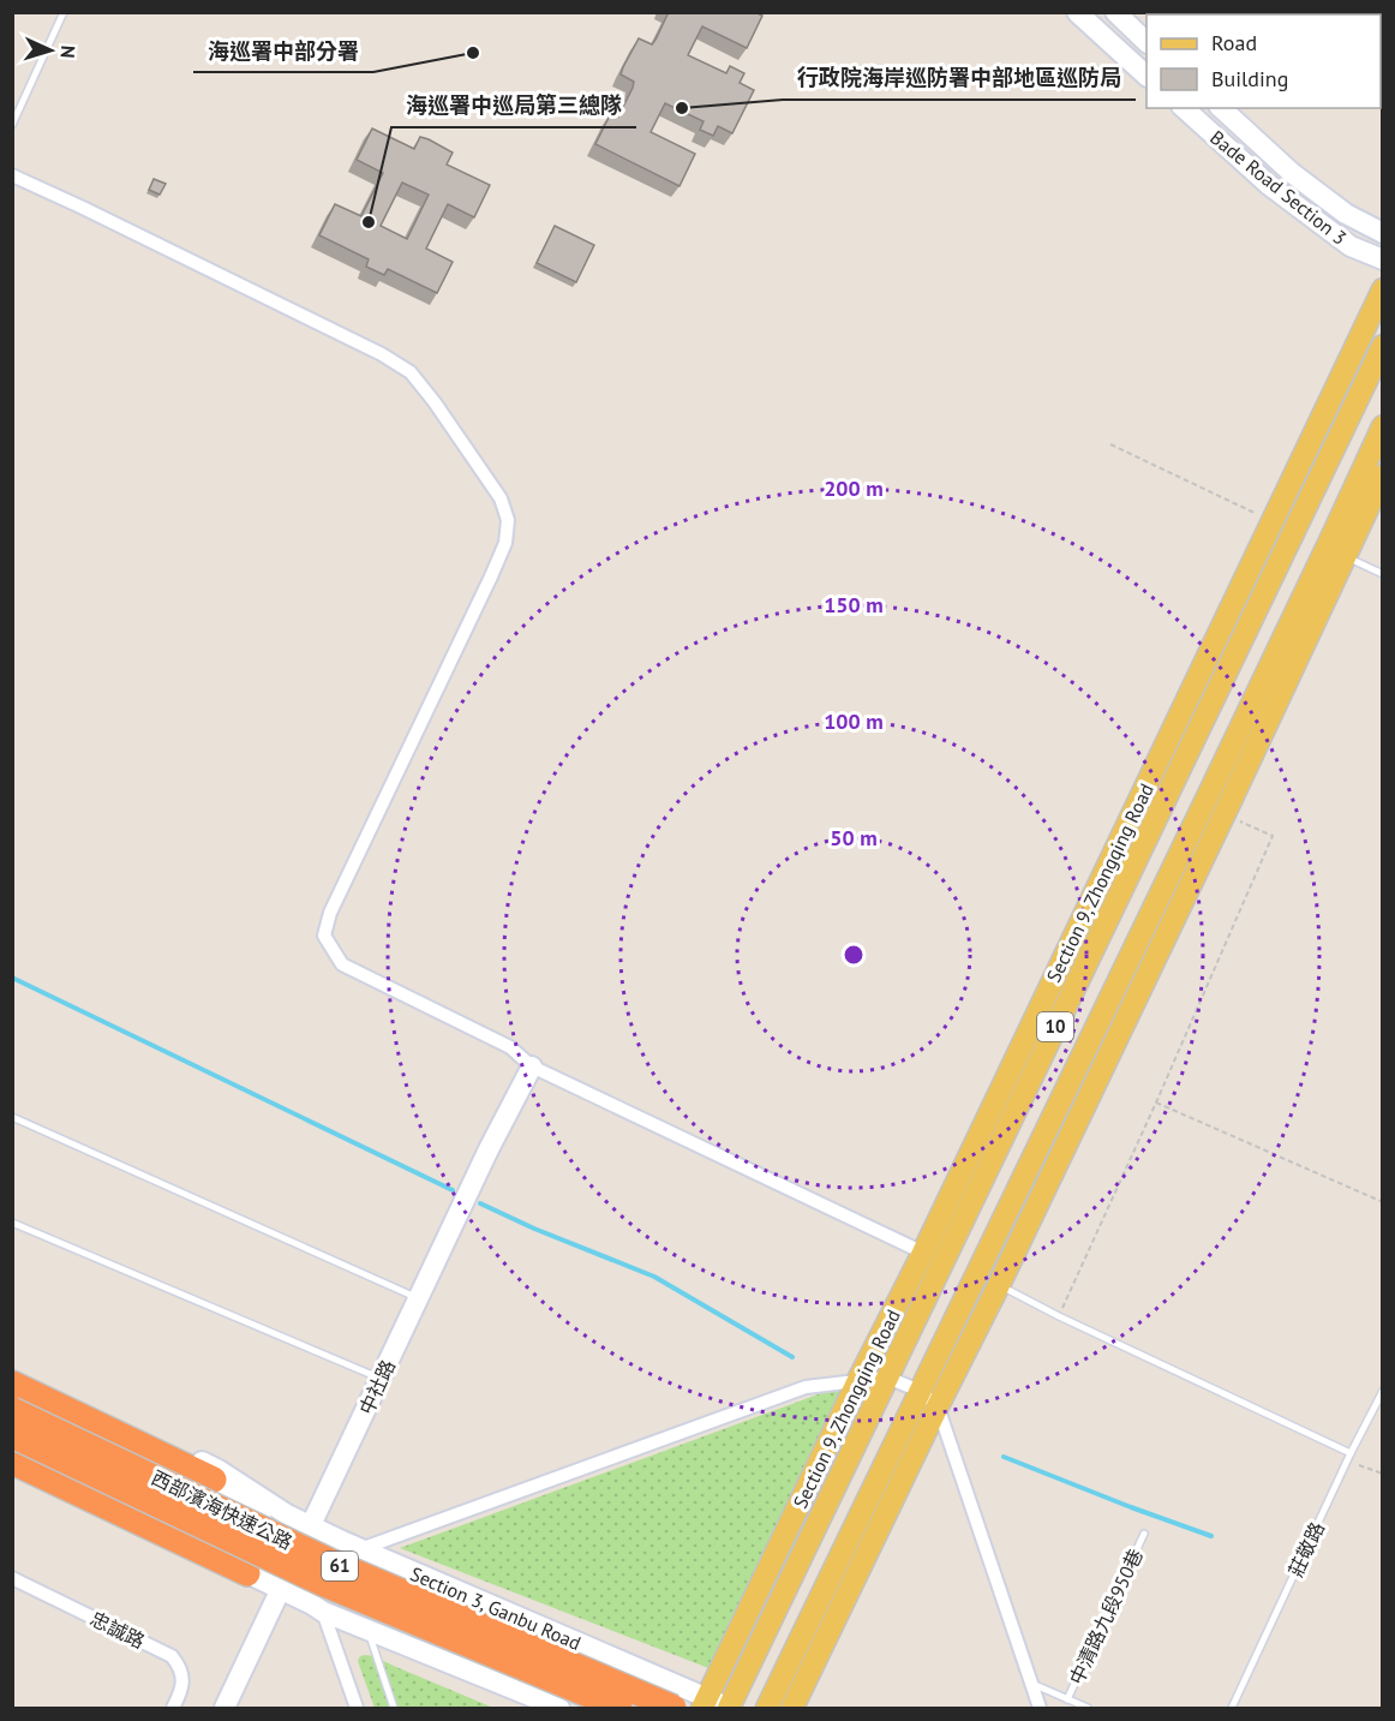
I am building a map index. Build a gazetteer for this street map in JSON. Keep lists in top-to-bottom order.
{
  "streets": {
    "highway": ["西部濱海快速公路", "61"],
    "main road": ["Section 9, Zhongqing Road", "10"],
    "street": [
      "Bade Road Section 3",
      "中社路",
      "Section 3, Ganbu Road",
      "忠誠路"
    ],
    "lane": ["莊敬路", "中清路九段950巷"]
  },
  "crossings": [
    ["Section 9, Zhongqing Road", "Section 3, Ganbu Road"],
    ["中社路", "Section 3, Ganbu Road"]
  ],
  "places": ["海巡署中部分署", "行政院海岸巡防署中部地區巡防局", "海巡署中巡局第三總隊"],
  "legend": ["Road", "Building"],
  "north": "right",
  "rings": [
    "200 m",
    "150 m",
    "100 m",
    "50 m"
  ]
}
